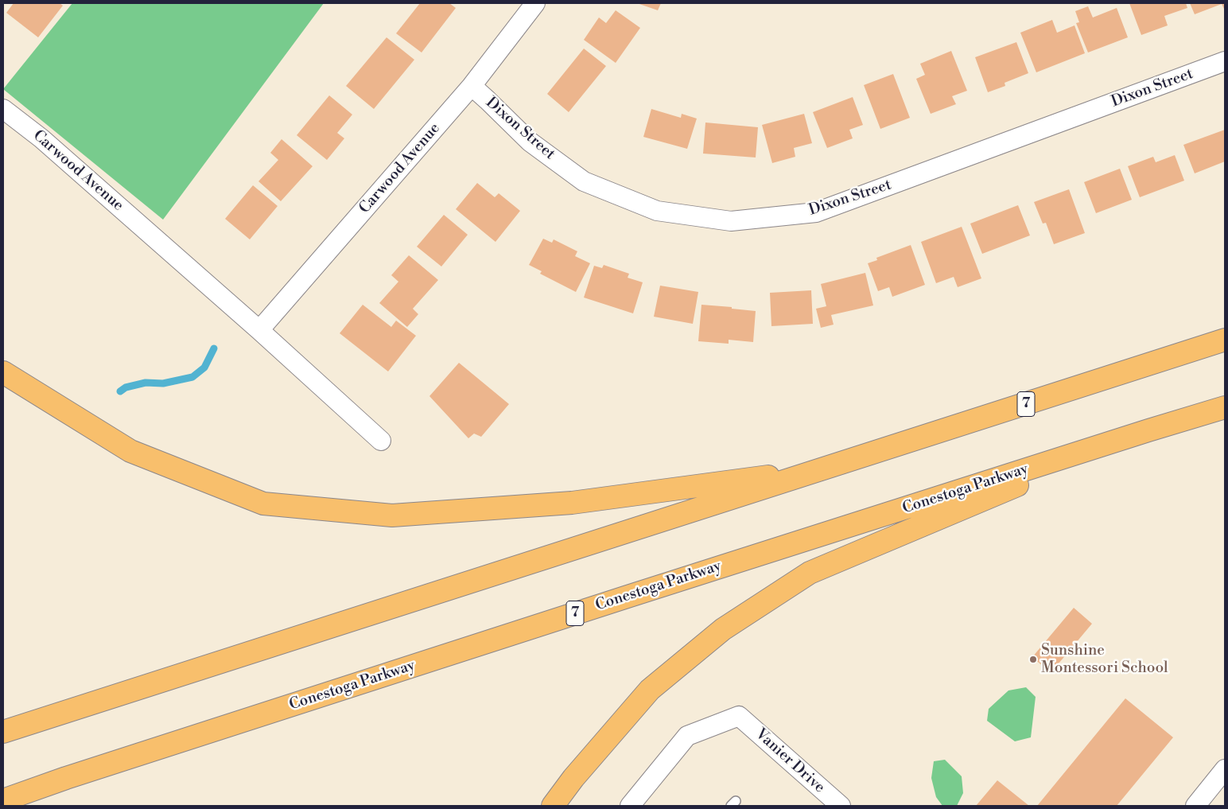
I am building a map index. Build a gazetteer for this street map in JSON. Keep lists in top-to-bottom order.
{
  "streets": {
    "highway": ["7", "Conestoga Parkway"],
    "street": ["Dixon Street", "Carwood Avenue", "Vanier Drive"]
  },
  "crossings": [
    ["Dixon Street", "Carwood Avenue"]
  ],
  "places": ["Sunshine Montessori School"]
}
